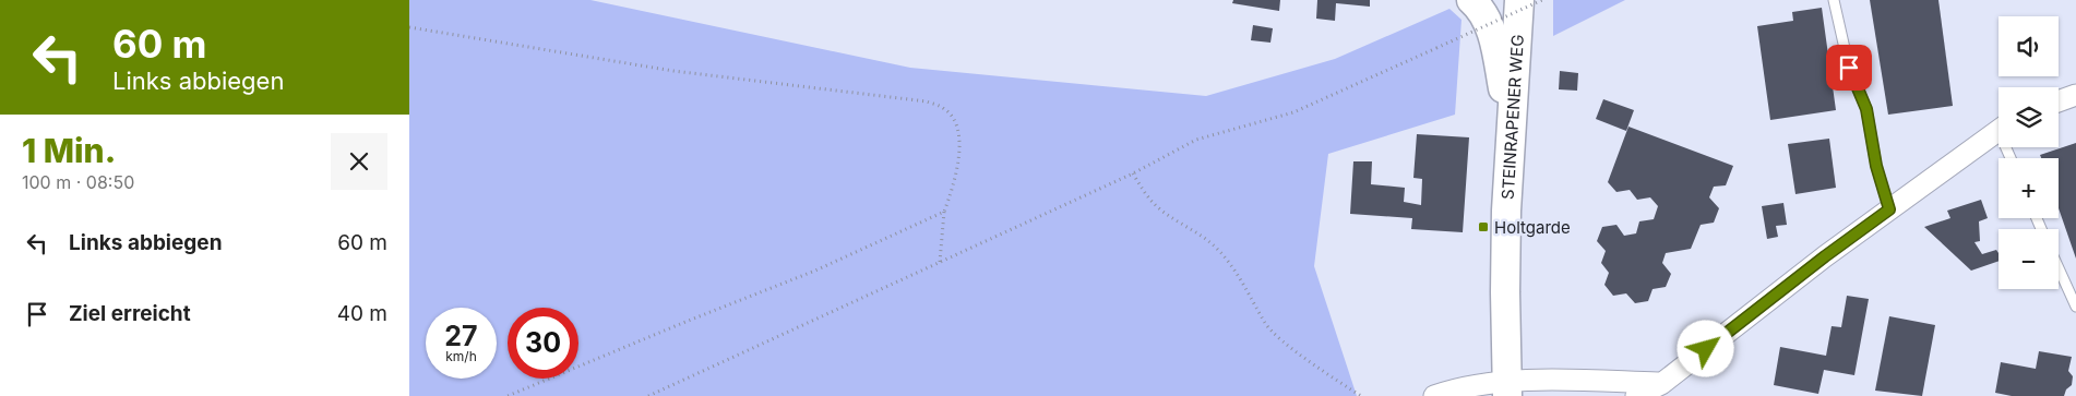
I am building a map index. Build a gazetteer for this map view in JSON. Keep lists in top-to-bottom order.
{
  "streets": {
    "street": ["STEINRAPENER WEG"]
  },
  "places": {
    "transit": ["Holtgarde"]
  },
  "page": {
    "turn": ["60 m", "Links abbiegen"],
    "map_buttons": ["+", "−"],
    "heading": ["1 Min.", "100 m · 08:50"],
    "list": [
      {
        "name": "Links abbiegen",
        "value": "60 m"
      },
      {
        "name": "Ziel erreicht",
        "value": "40 m"
      }
    ],
    "speed": "27 km/h",
    "limit": "30"
  }
}
